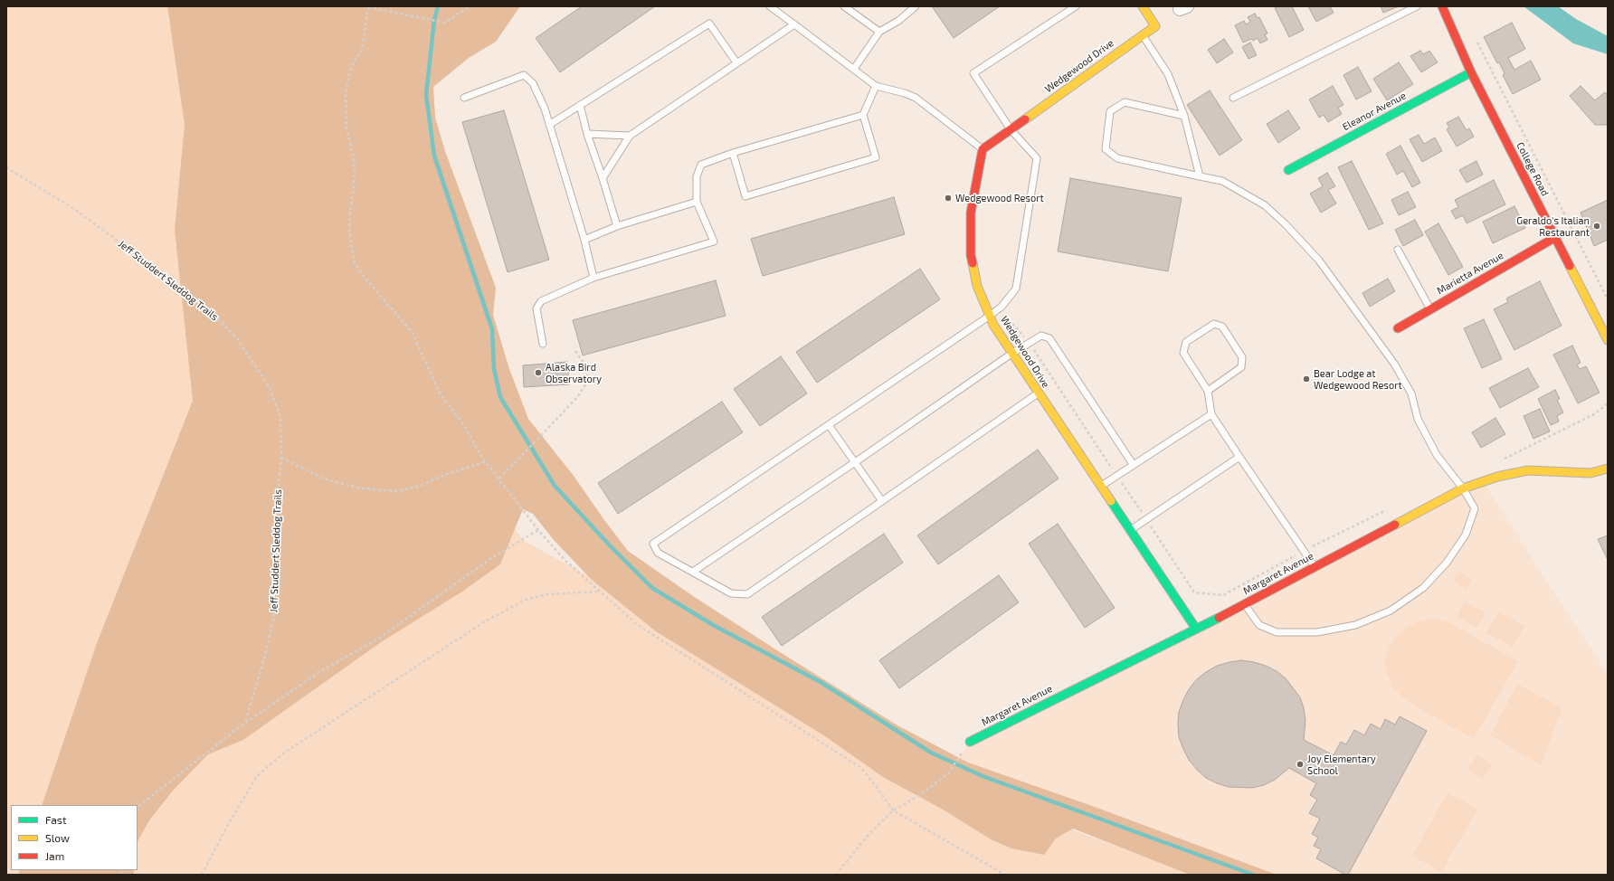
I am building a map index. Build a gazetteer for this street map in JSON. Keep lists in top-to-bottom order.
{
  "streets": {
    "street": [
      "Wedgewood Drive",
      "Eleanor Avenue",
      "College Road",
      "Marietta Avenue",
      "Margaret Avenue"
    ],
    "path": ["Jeff Studdert Sleddog Trails"]
  },
  "crossings": [
    ["Wedgewood Drive", "Margaret Avenue"],
    ["Eleanor Avenue", "College Road"],
    ["College Road", "Marietta Avenue"]
  ],
  "places": [
    "Wedgewood Resort",
    "Geraldo's Italian Restaurant",
    "Alaska Bird Observatory",
    "Bear Lodge at Wedgewood Resort",
    "Joy Elementary School"
  ],
  "legend": ["Fast", "Slow", "Jam"]
}
